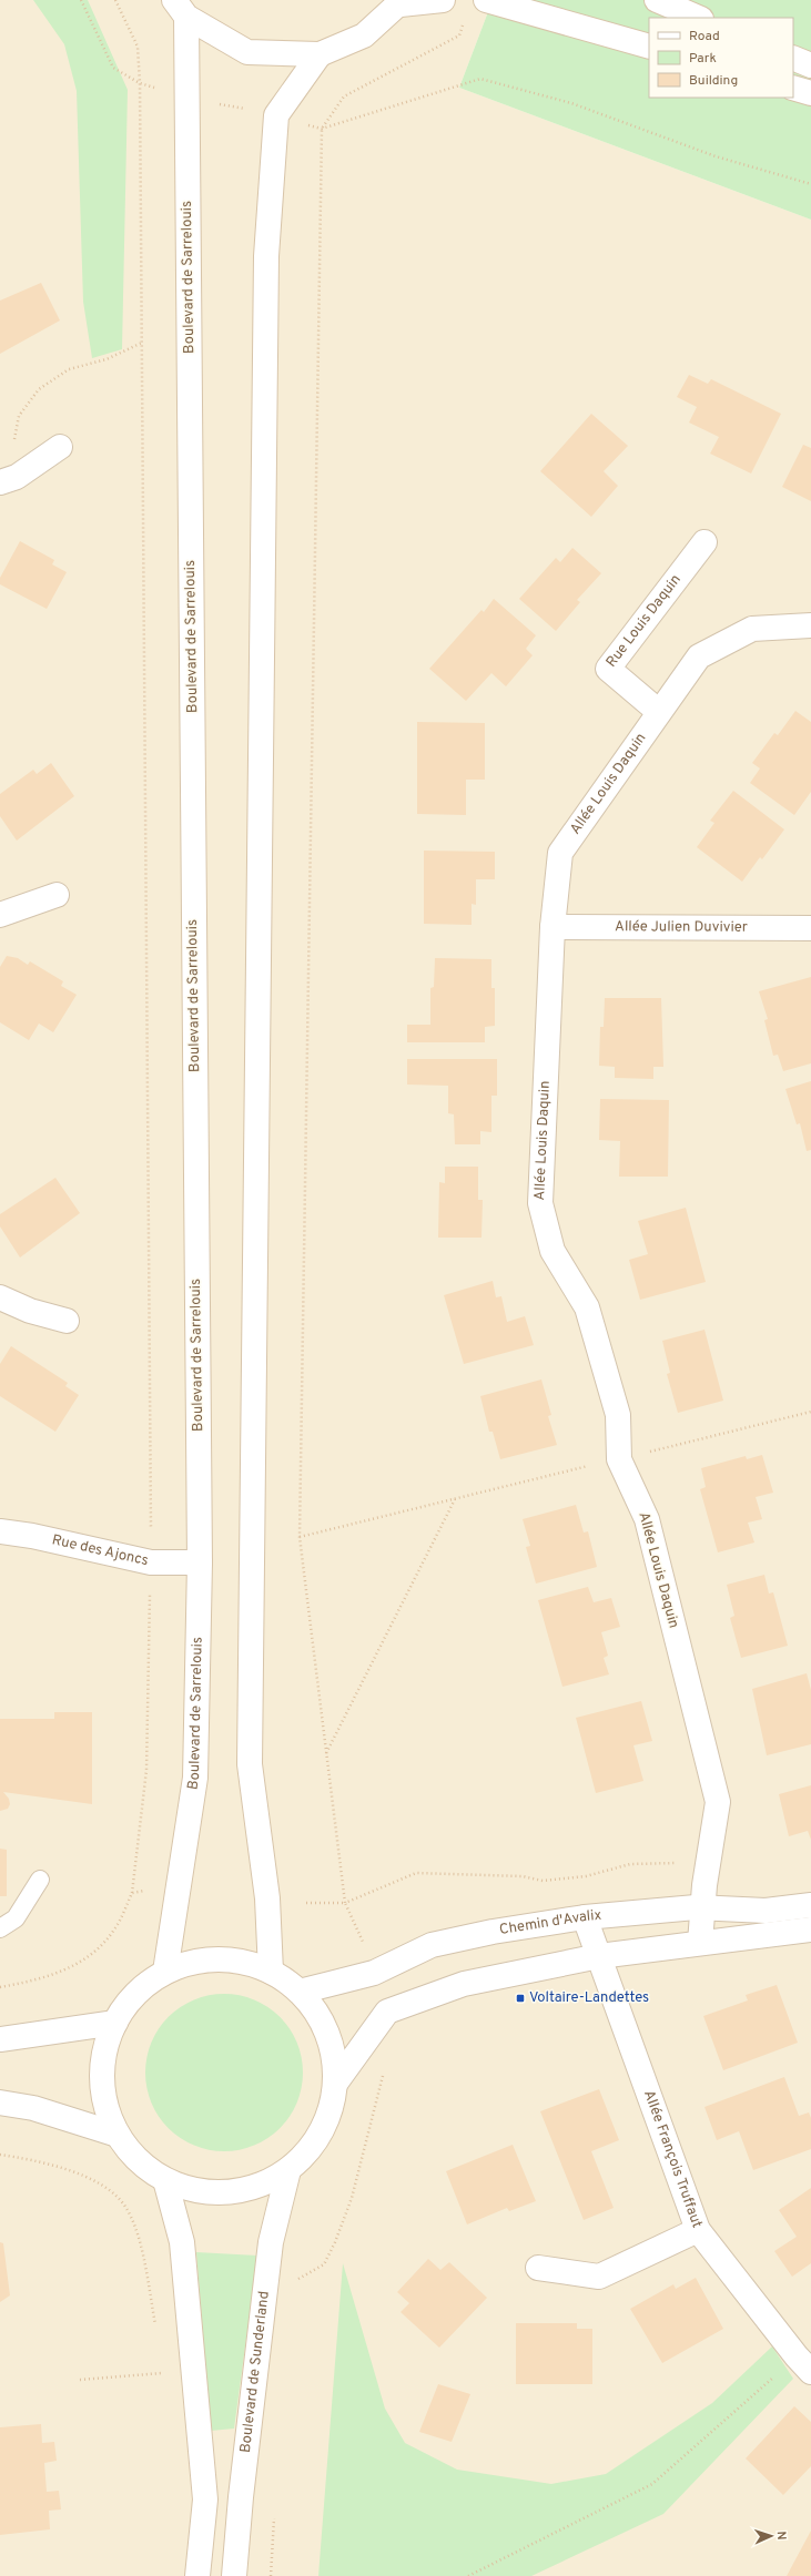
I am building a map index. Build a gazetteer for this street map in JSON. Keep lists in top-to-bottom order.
{
  "streets": {
    "main road": [
      "Boulevard de Sarrelouis",
      "Rue Louis Daquin",
      "Allée Louis Daquin",
      "Allée Julien Duvivier",
      "Rue des Ajoncs",
      "Chemin d'Avalix",
      "Allée François Truffaut",
      "Boulevard de Sunderland"
    ]
  },
  "crossings": [
    ["Boulevard de Sarrelouis", "Rue des Ajoncs"],
    ["Rue Louis Daquin", "Allée Louis Daquin"],
    ["Allée Louis Daquin", "Allée Julien Duvivier"],
    ["Allée Louis Daquin", "Chemin d'Avalix"],
    ["Chemin d'Avalix", "Allée François Truffaut"]
  ],
  "places": {
    "transit": ["Voltaire-Landettes"]
  },
  "legend": ["Road", "Park", "Building"],
  "north": "right"
}
